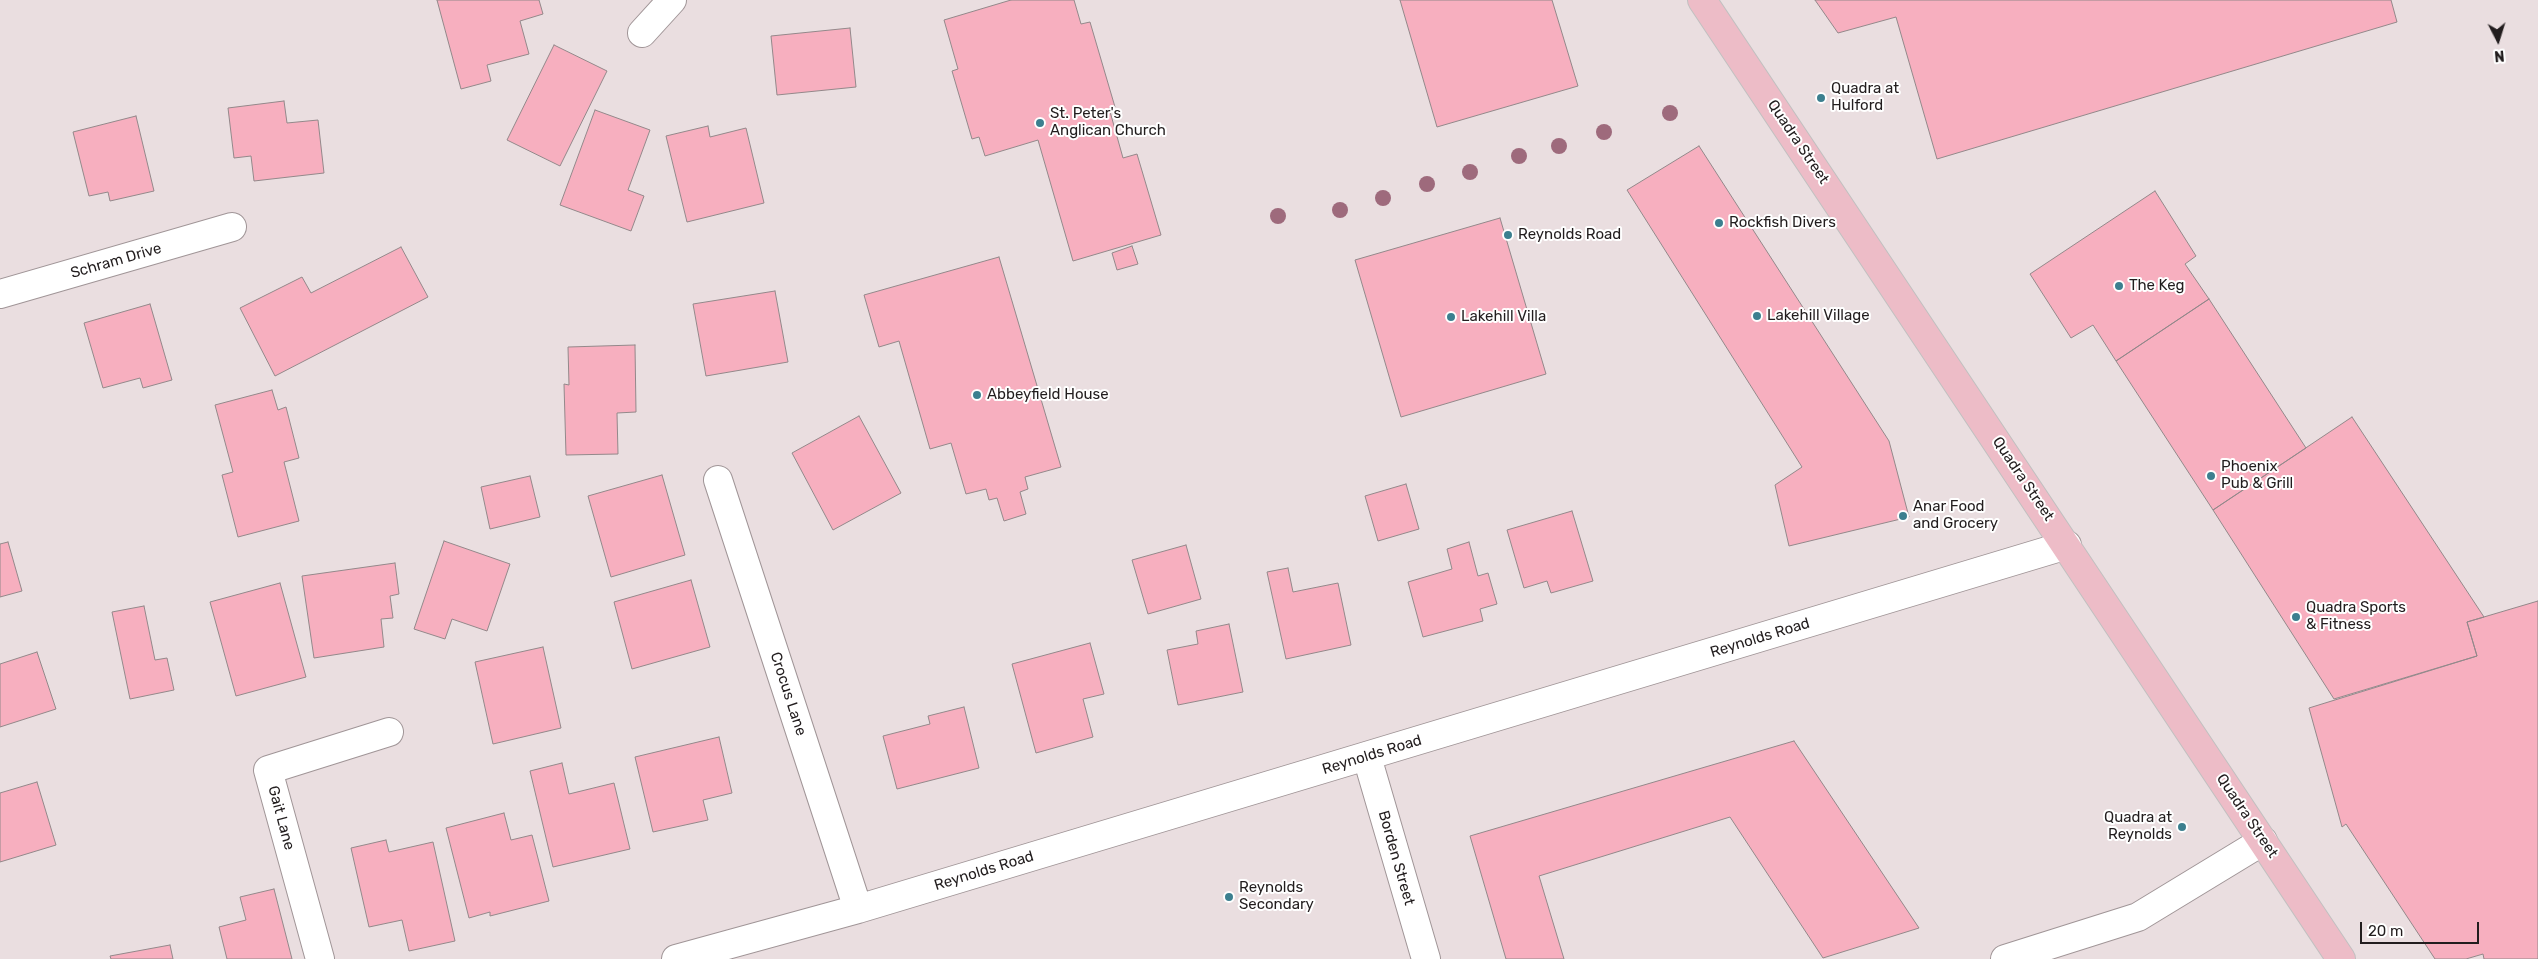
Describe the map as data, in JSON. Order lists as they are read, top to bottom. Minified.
{"streets":{"main road":["Quadra Street"],"street":["Schram Drive","Reynolds Road","Crocus Lane","Gait Lane","Borden Street"]},"crossings":[["Quadra Street","Reynolds Road"],["Reynolds Road","Crocus Lane"],["Reynolds Road","Borden Street"]],"places":["Quadra at Hulford","St. Peter's Anglican Church","Rockfish Divers","Reynolds Road","The Keg","Lakehill Village","Lakehill Villa","Abbeyfield House","Phoenix Pub & Grill","Anar Food and Grocery","Quadra Sports & Fitness","Quadra at Reynolds","Reynolds Secondary"],"scale_bar":"20 m","north":"bottom"}
